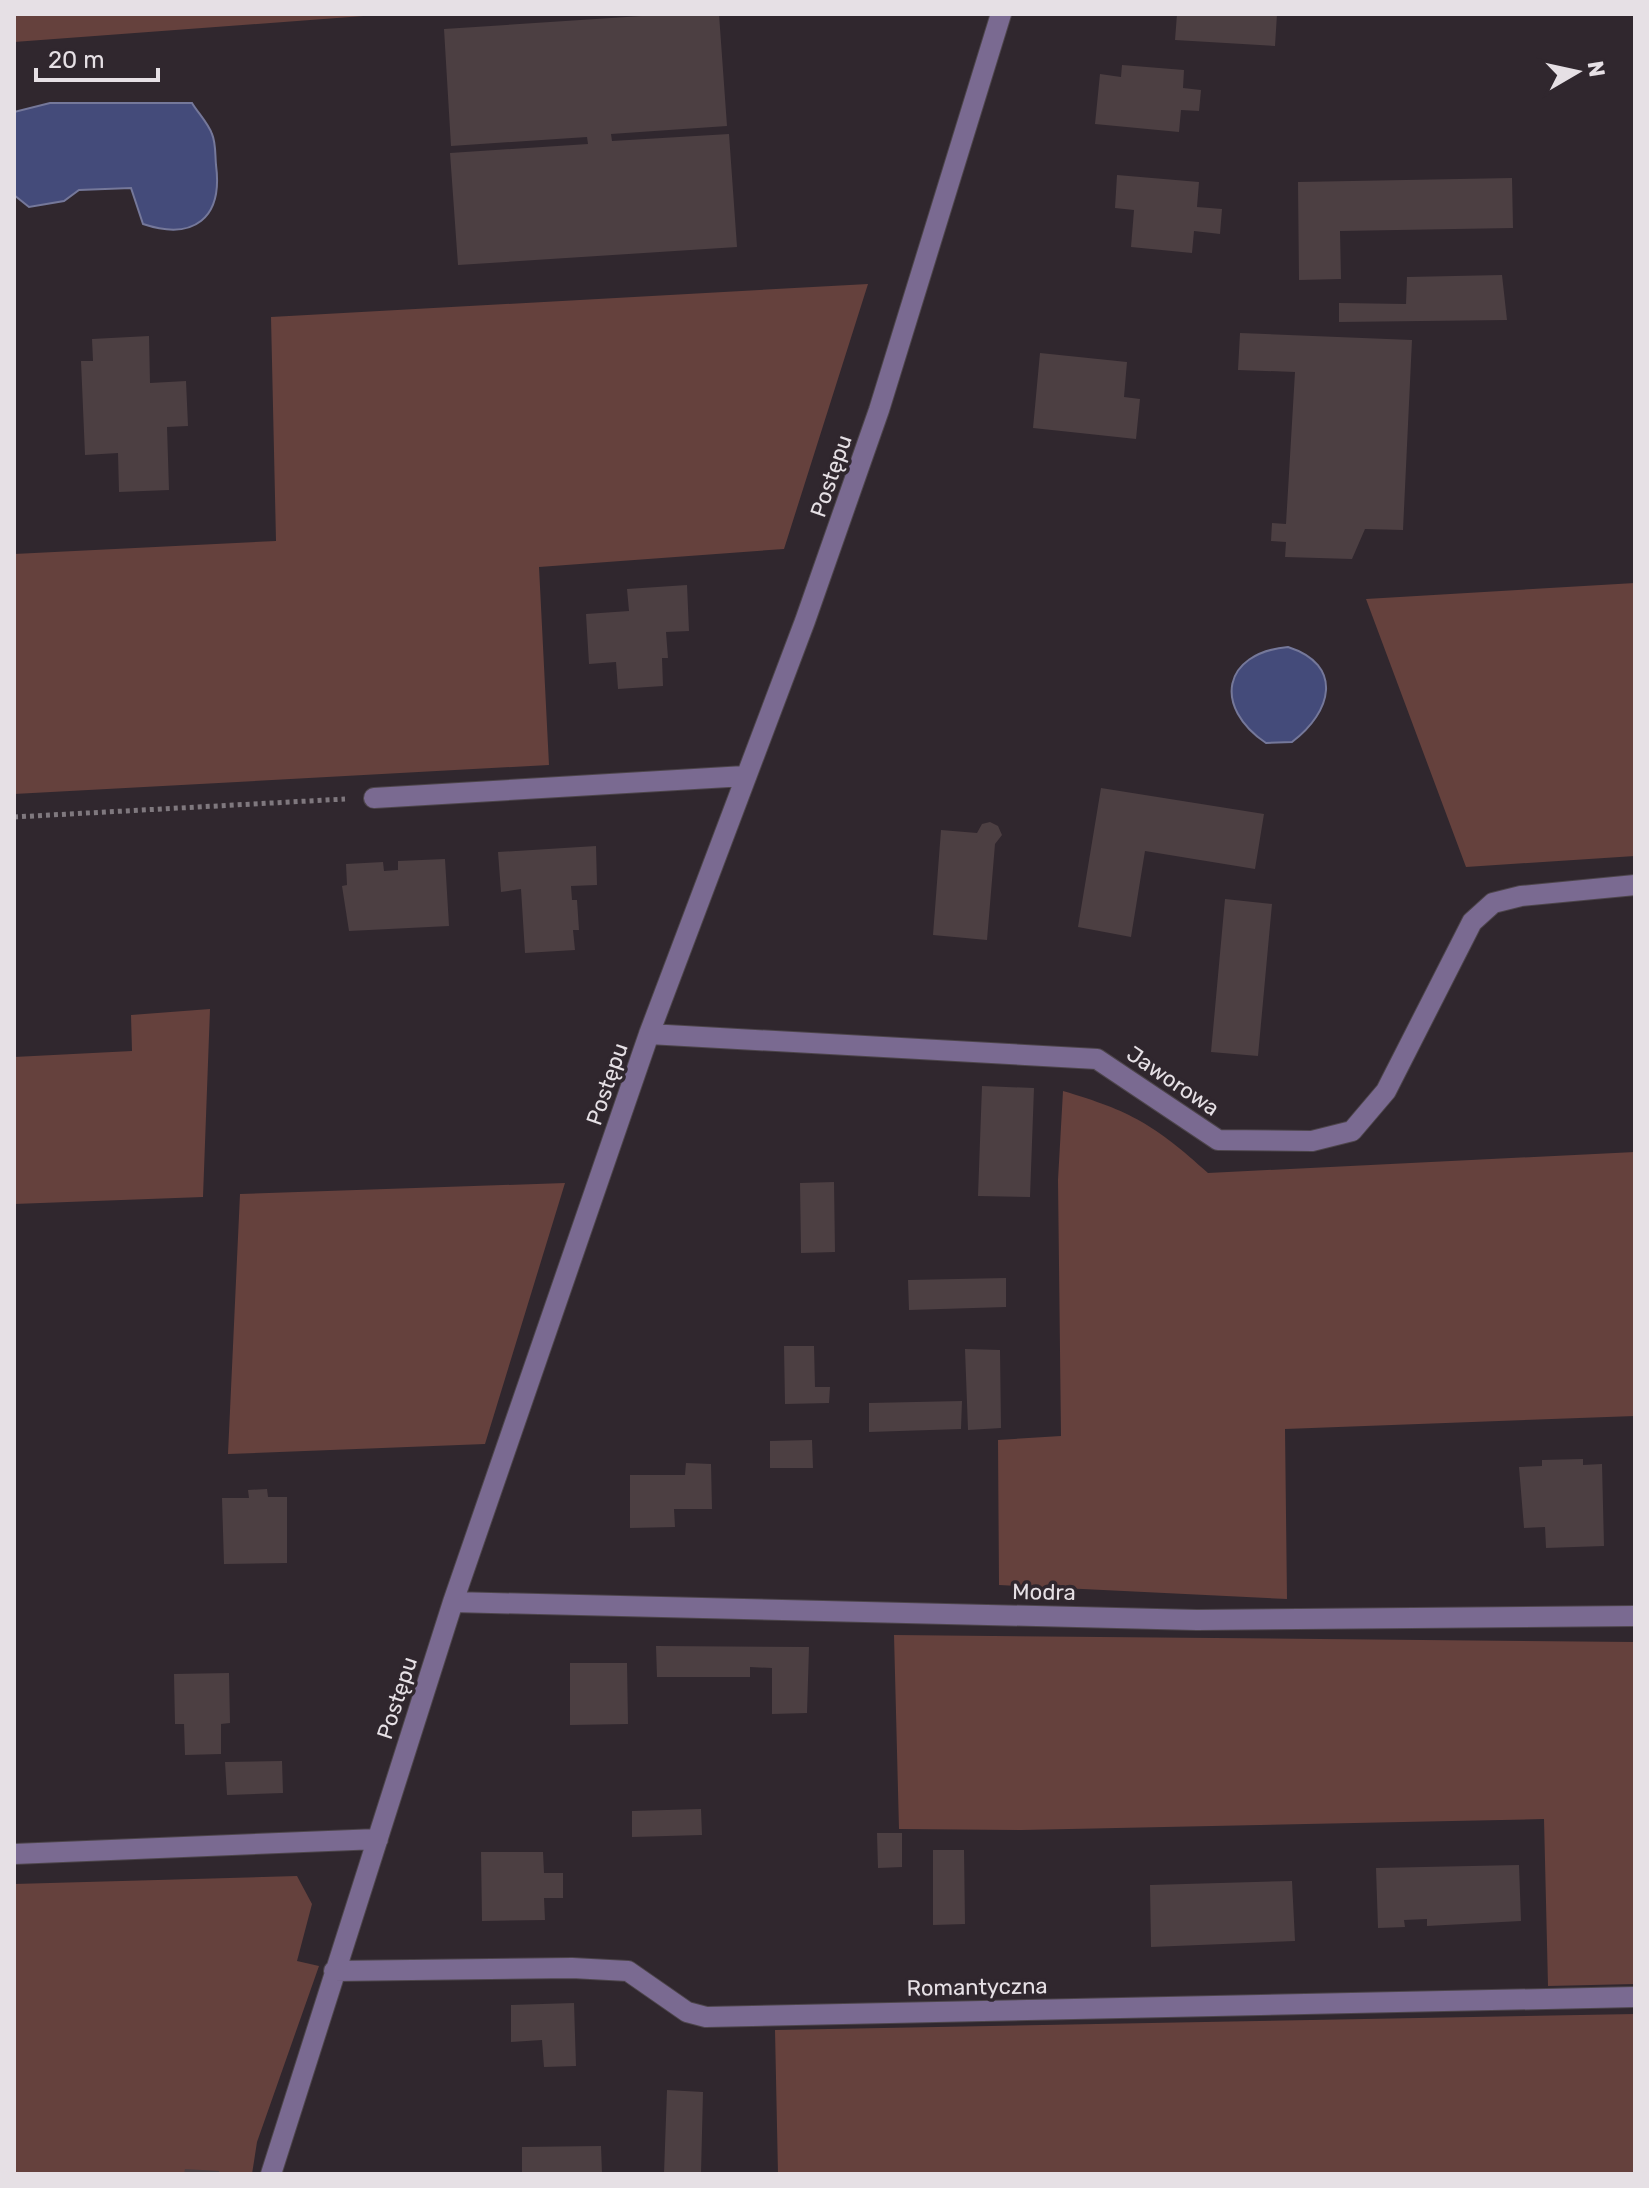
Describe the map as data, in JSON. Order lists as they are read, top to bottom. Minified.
{"streets":{"street":["Postępu","Jaworowa","Modra","Romantyczna"]},"crossings":[["Postępu","Jaworowa"],["Postępu","Modra"],["Postępu","Romantyczna"]],"scale_bar":"20 m","north":"right"}
